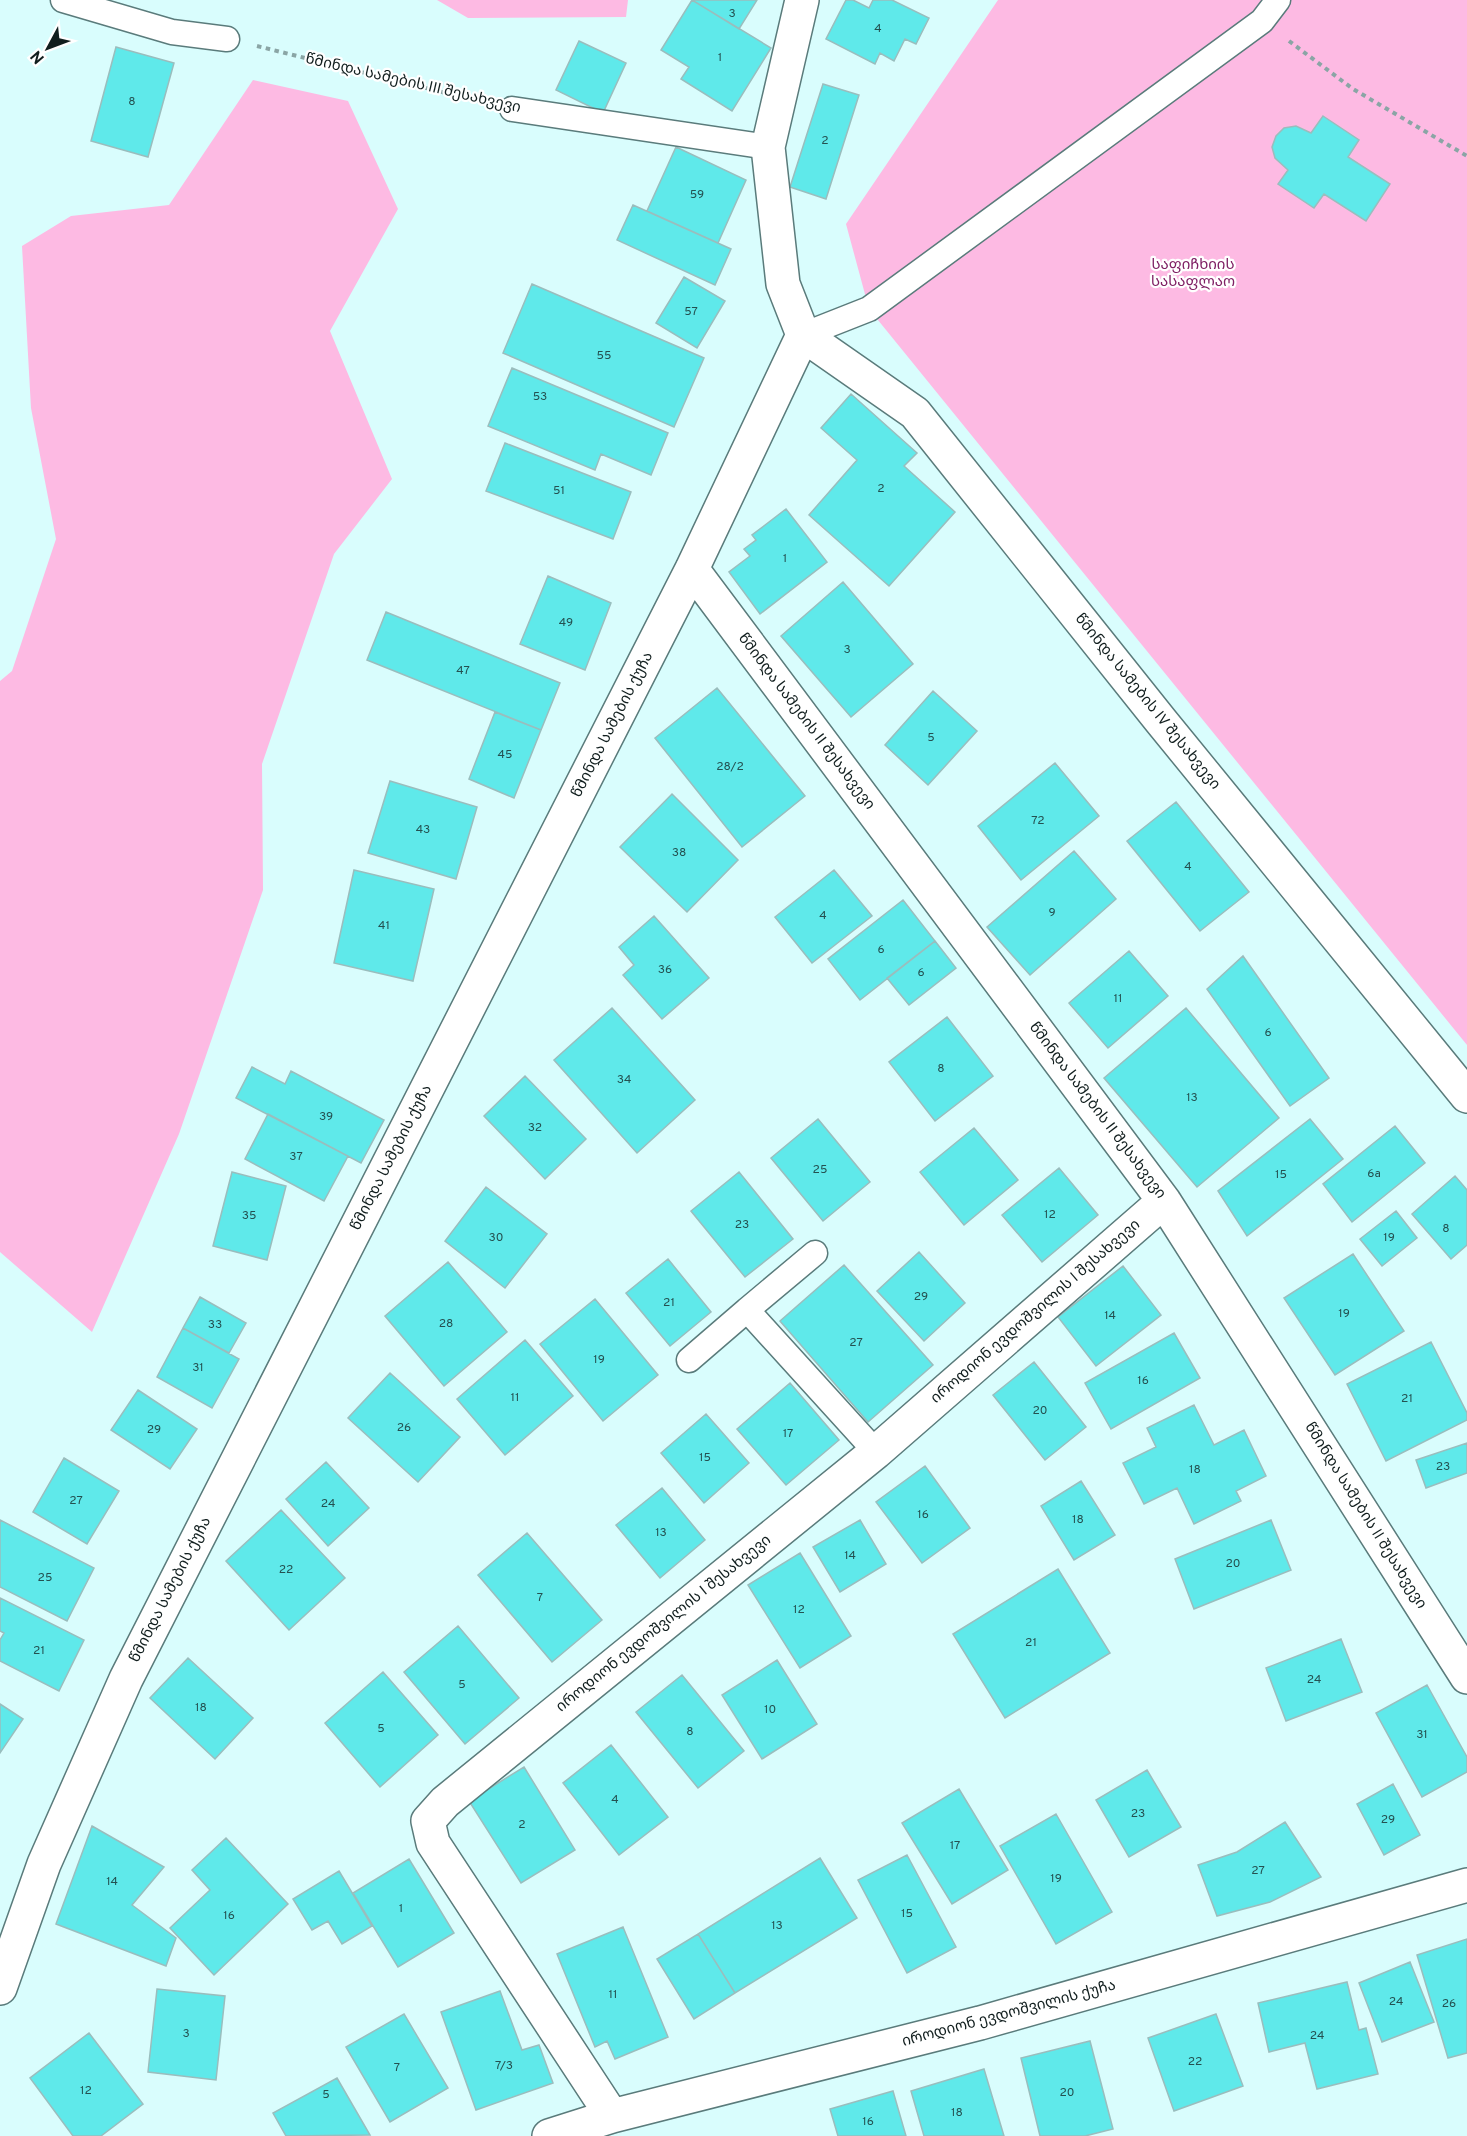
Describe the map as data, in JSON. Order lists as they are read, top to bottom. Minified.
{"streets":{"street":["წმინდა სამების IV შესახვევი","წმინდა სამების II შესახვევი","წმინდა სამების ქუჩა","იროდიონ ევდოშვილის I შესახვევი","იროდიონ ევდოშვილის ქუჩა"],"lane":["წმინდა სამების III შესახვევი"]},"crossings":[["წმინდა სამების IV შესახვევი","წმინდა სამების ქუჩა"],["წმინდა სამების II შესახვევი","წმინდა სამების ქუჩა"],["წმინდა სამების II შესახვევი","იროდიონ ევდოშვილის I შესახვევი"],["იროდიონ ევდოშვილის I შესახვევი","იროდიონ ევდოშვილის ქუჩა"]],"parks":["საფიჩხიის სასაფლაო"],"house_numbers":["3","4","1","8","2","59","57","55","53","2","51","1","49","3","47","5","45","28/2","72","43","38","4","9","4","41","6","36","6","11","6","8","34","13","39","32","37","25","6a","15","12","35","23","8","30","19","29","21","19","14","28","33","27","19","31","16","11","21","20","26","29","17","15","23","18","27","24","16","18","13","14","20","22","25","7","12","21","21","24","5","18","10","5","8","31","4","23","29","2","17","27","19","14","1","15","16","13","11","24","26","3","24","22","7/3","7","12","20","5","18","16"],"north":"bottom left"}
